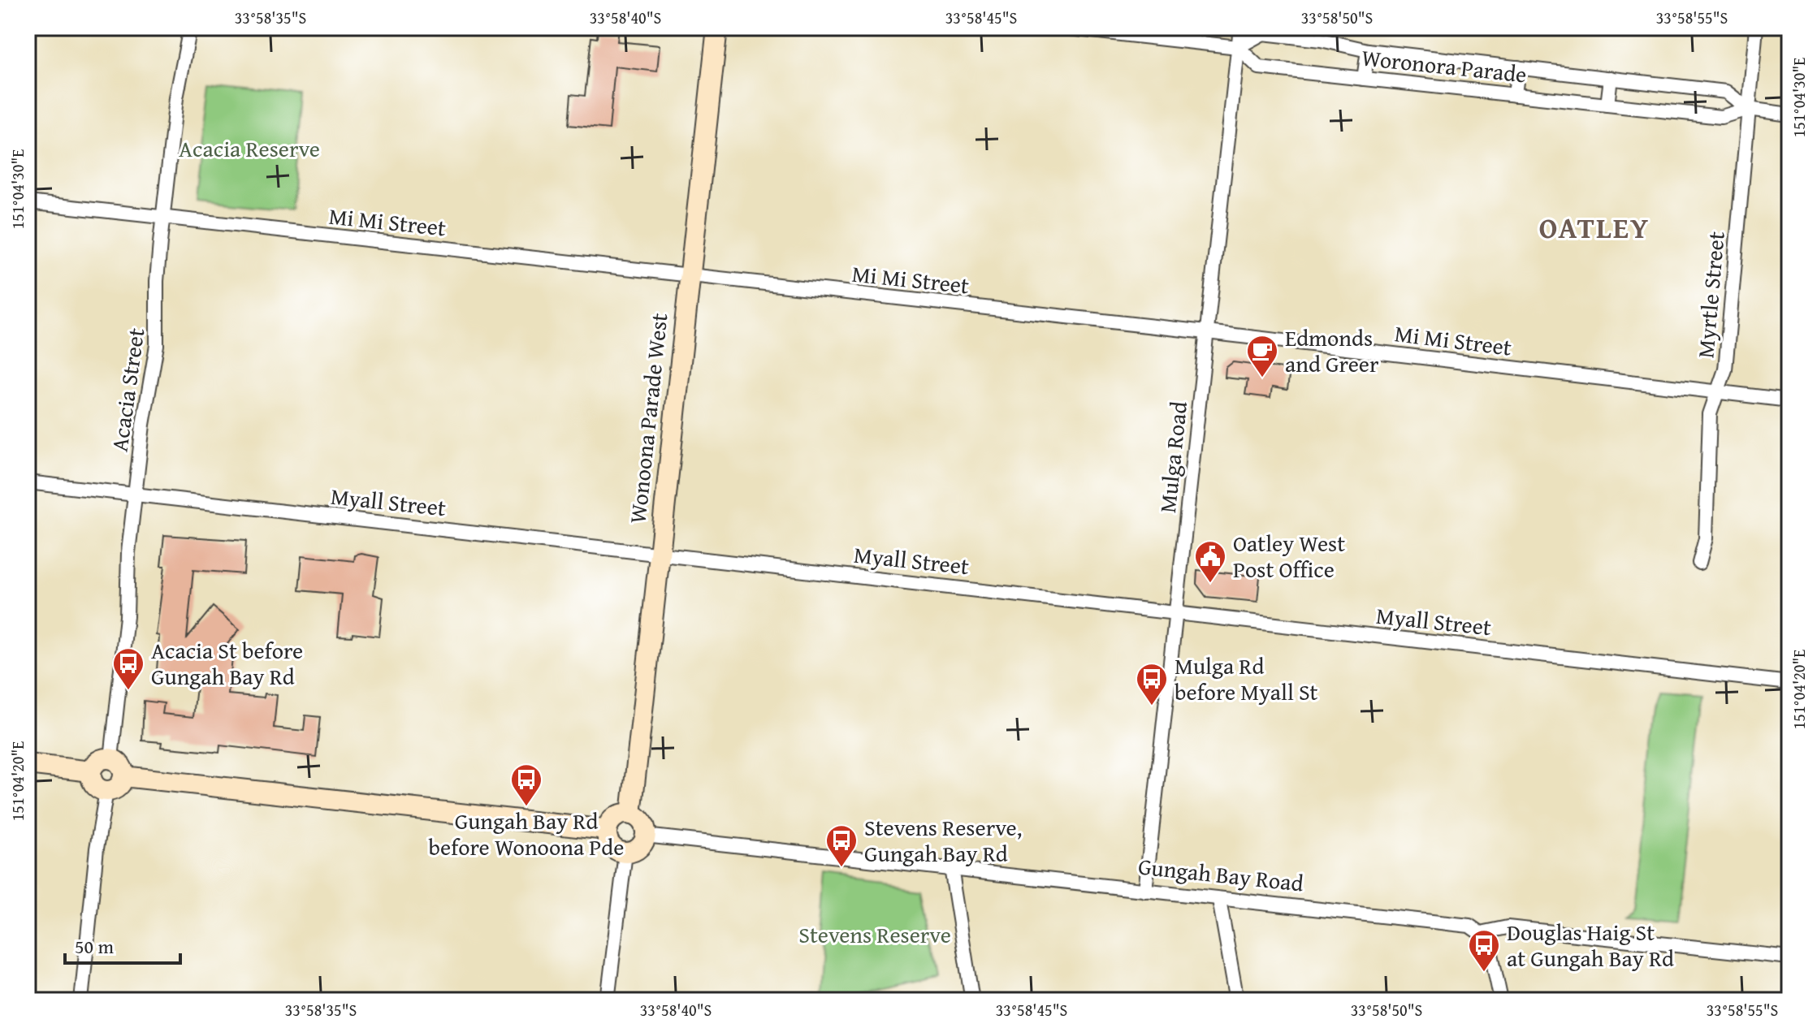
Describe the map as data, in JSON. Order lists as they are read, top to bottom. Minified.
{"streets":{"street":["Woronora Parade","Mi Mi Street","Myrtle Street","Acacia Street","Wonoona Parade West","Mulga Road","Myall Street","Gungah Bay Road"]},"crossings":[["Woronora Parade","Myrtle Street"],["Woronora Parade","Mulga Road"],["Mi Mi Street","Myrtle Street"],["Mi Mi Street","Acacia Street"],["Mi Mi Street","Wonoona Parade West"],["Mi Mi Street","Mulga Road"],["Acacia Street","Myall Street"],["Wonoona Parade West","Myall Street"],["Wonoona Parade West","Gungah Bay Road"],["Mulga Road","Myall Street"],["Mulga Road","Gungah Bay Road"]],"districts":["OATLEY"],"parks":["Acacia Reserve","Stevens Reserve"],"places":{"cafe":["Edmonds and Greer"],"public building":["Oatley West Post Office"],"bus stop":["Acacia St before Gungah Bay Rd","Mulga Rd before Myall St","Gungah Bay Rd before Wonoona Pde","Stevens Reserve, Gungah Bay Rd","Douglas Haig St at Gungah Bay Rd"]},"scale_bar":"50 m","coordinates":["33°58'35\"S","33°58'40\"S","33°58'45\"S","33°58'50\"S","33°58'55\"S","151°04'30\"E","151°04'20\"E"]}
